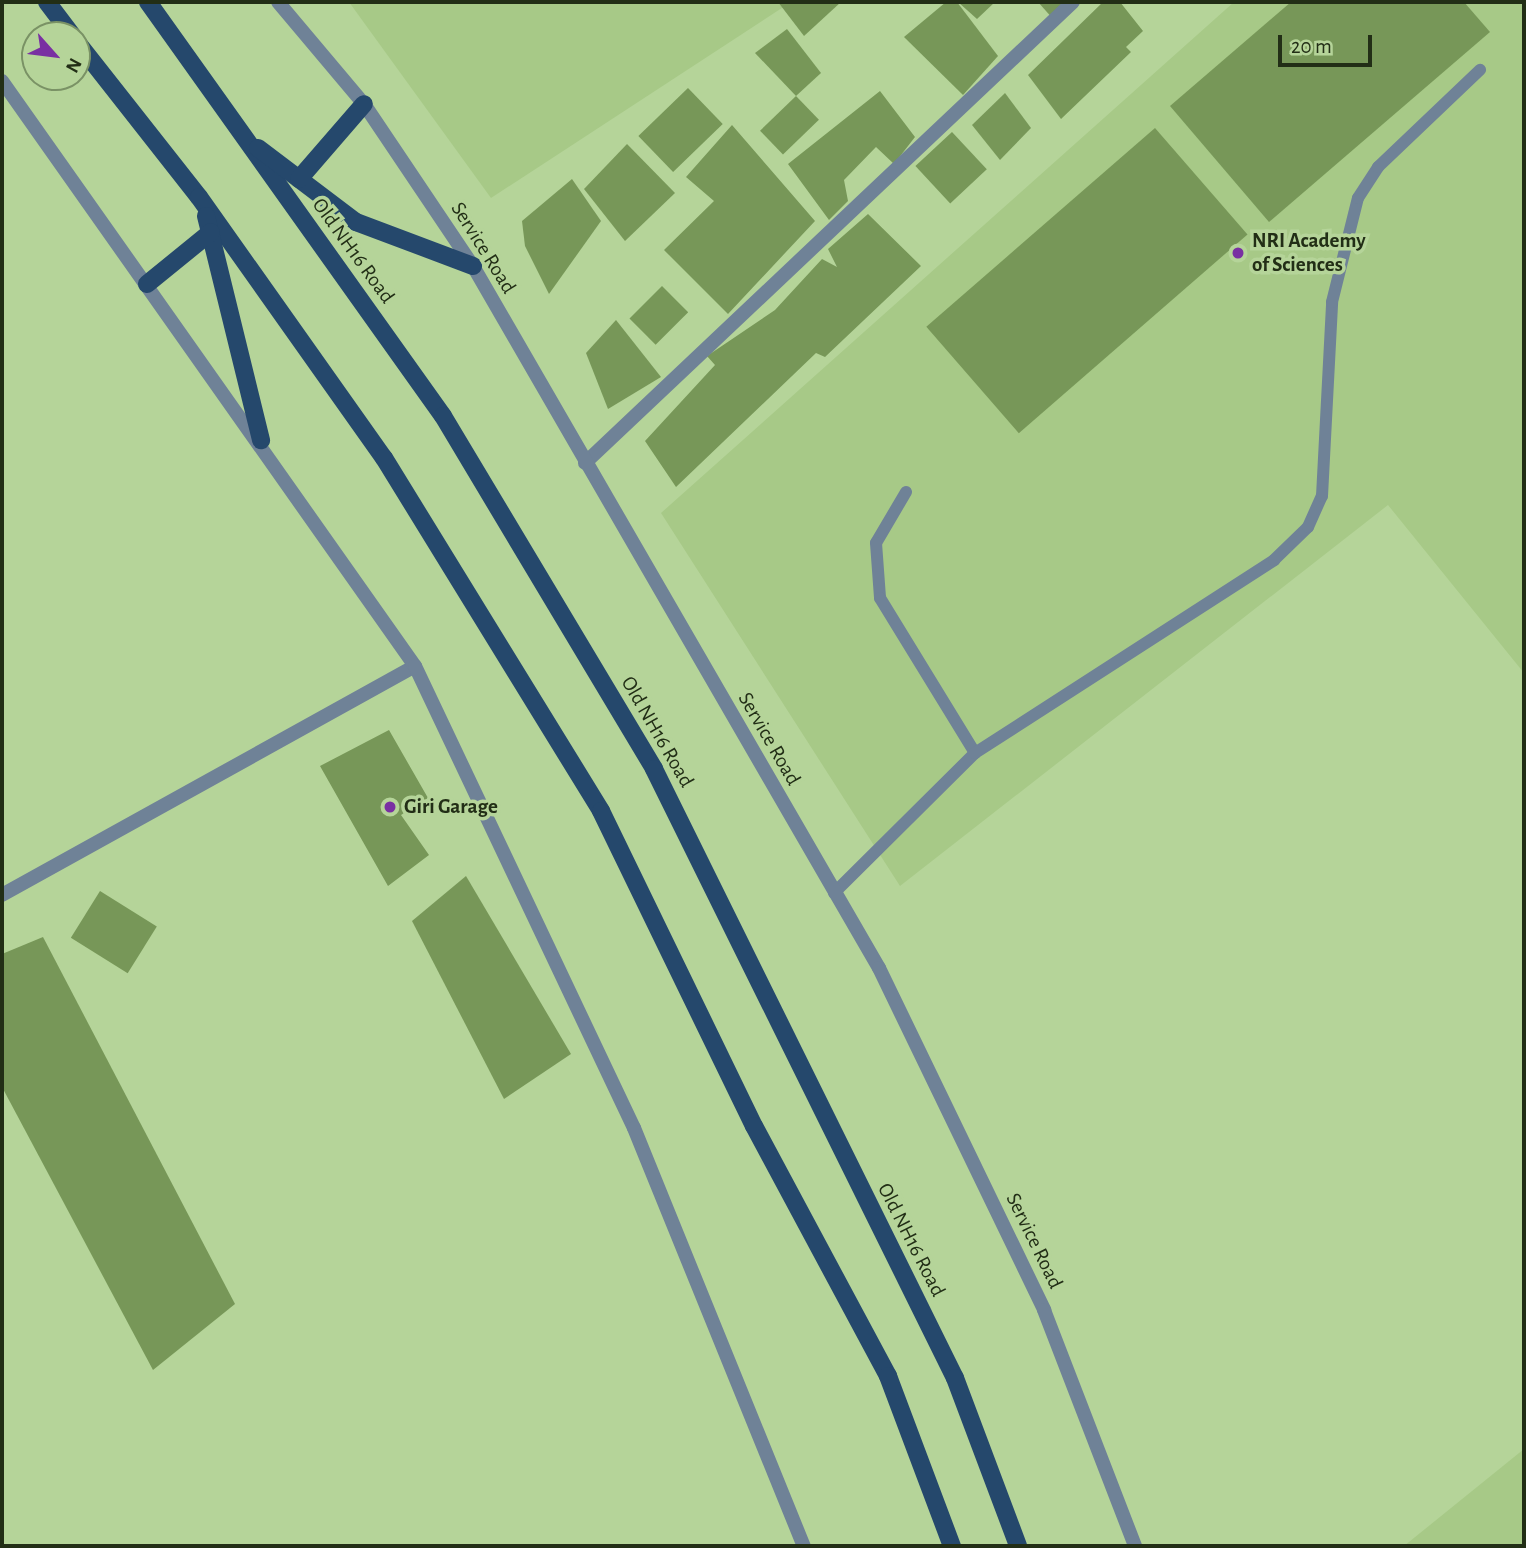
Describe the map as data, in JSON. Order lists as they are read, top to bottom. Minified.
{"streets":{"main road":["Old NH16 Road"],"street":["Service Road"]},"places":["NRI Academy of Sciences","Giri Garage"],"scale_bar":"20 m","north":"bottom right"}
